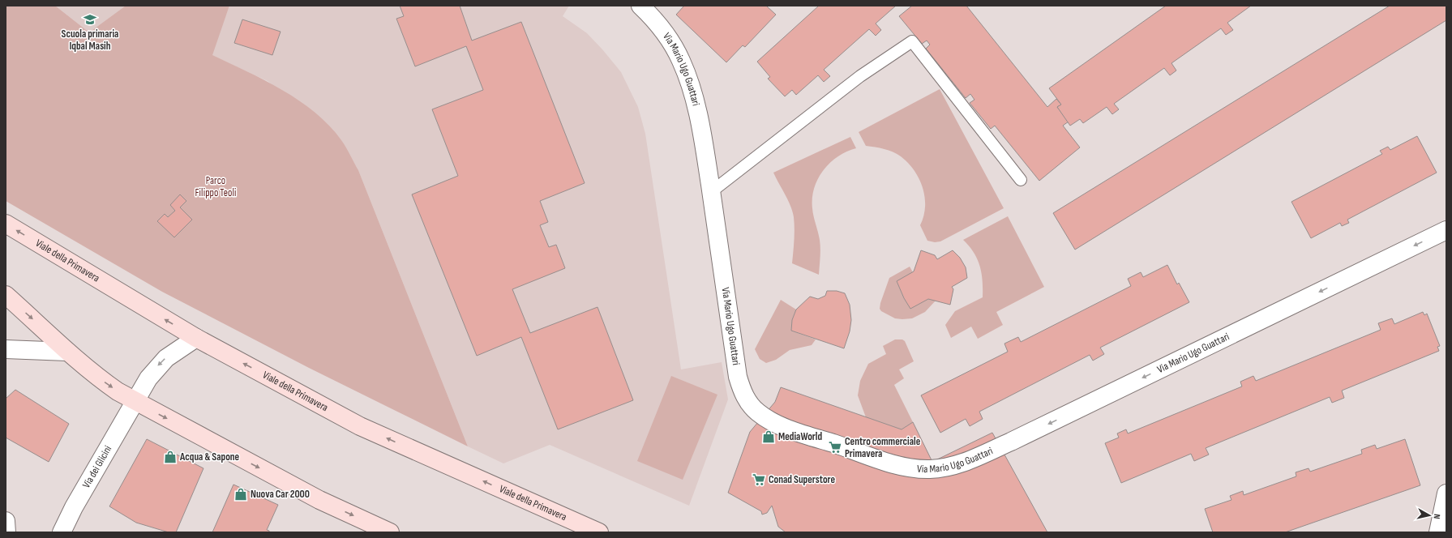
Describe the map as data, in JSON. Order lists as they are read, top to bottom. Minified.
{"streets":{"main road":["Viale della Primavera"],"street":["Via Mario Ugo Guattari","Via dei Glicini"]},"crossings":[["Viale della Primavera","Via dei Glicini"]],"one_way":["Via dei Glicini"],"parks":["Parco Filippo Teoli"],"places":{"school or university":["Scuola primaria Iqbal Masih"],"shop":["MediaWorld","Acqua & Sapone","Nuova Car 2000"],"supermarket":["Centro commerciale Primavera","Conad Superstore"]},"north":"right"}
